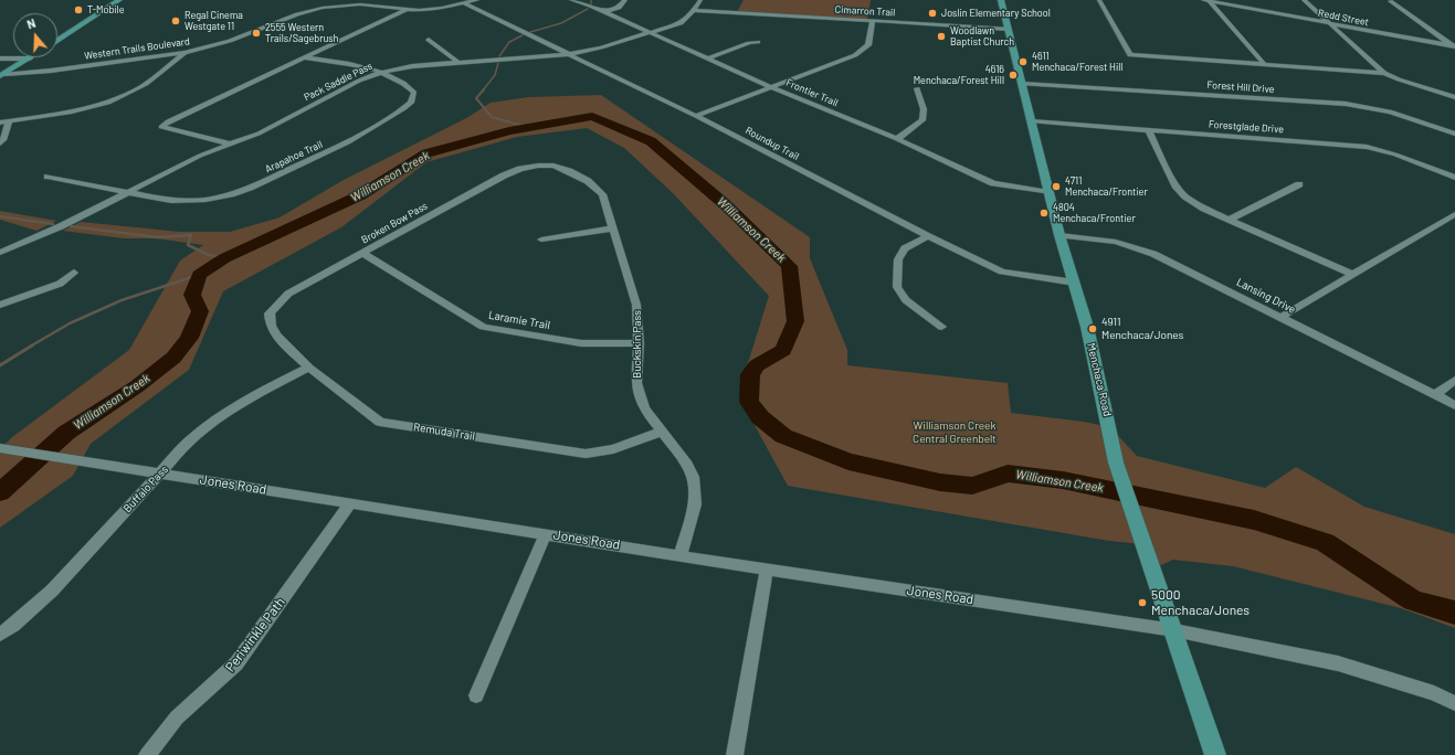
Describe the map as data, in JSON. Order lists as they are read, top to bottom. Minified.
{"streets":{"main road":["Menchaca Road"],"street":["Cimarron Trail","Redd Street","Western Trails Boulevard","Pack Saddle Pass","Forest Hill Drive","Frontier Trail","Forestglade Drive","Roundup Trail","Arapahoe Trail","Broken Bow Pass","Lansing Drive","Laramie Trail","Buckskin Pass","Remuda Trail","Jones Road","Buffalo Pass","Periwinkle Path"]},"crossings":[["Cimarron Trail","Pack Saddle Pass"],["Cimarron Trail","Menchaca Road"],["Western Trails Boulevard","Roundup Trail"],["Pack Saddle Pass","Frontier Trail"],["Pack Saddle Pass","Roundup Trail"],["Pack Saddle Pass","Arapahoe Trail"],["Forest Hill Drive","Menchaca Road"],["Frontier Trail","Menchaca Road"],["Forestglade Drive","Menchaca Road"],["Roundup Trail","Menchaca Road"],["Broken Bow Pass","Laramie Trail"],["Broken Bow Pass","Buckskin Pass"],["Broken Bow Pass","Remuda Trail"],["Lansing Drive","Menchaca Road"],["Laramie Trail","Buckskin Pass"],["Buckskin Pass","Remuda Trail"],["Buckskin Pass","Jones Road"],["Menchaca Road","Jones Road"],["Remuda Trail","Buffalo Pass"],["Jones Road","Buffalo Pass"],["Jones Road","Periwinkle Path"]],"water":["Williamson Creek"],"parks":["Williamson Creek Central Greenbelt"],"places":["T-Mobile","Joslin Elementary School","Regal Cinema Westgate 11","2555 Western Trails/Sagebrush","Woodlawn Baptist Church","4611 Menchaca/Forest Hill","4616 Menchaca/Forest Hill","4711 Menchaca/Frontier","4804 Menchaca/Frontier","4911 Menchaca/Jones","5000 Menchaca/Jones"],"north":"top"}
